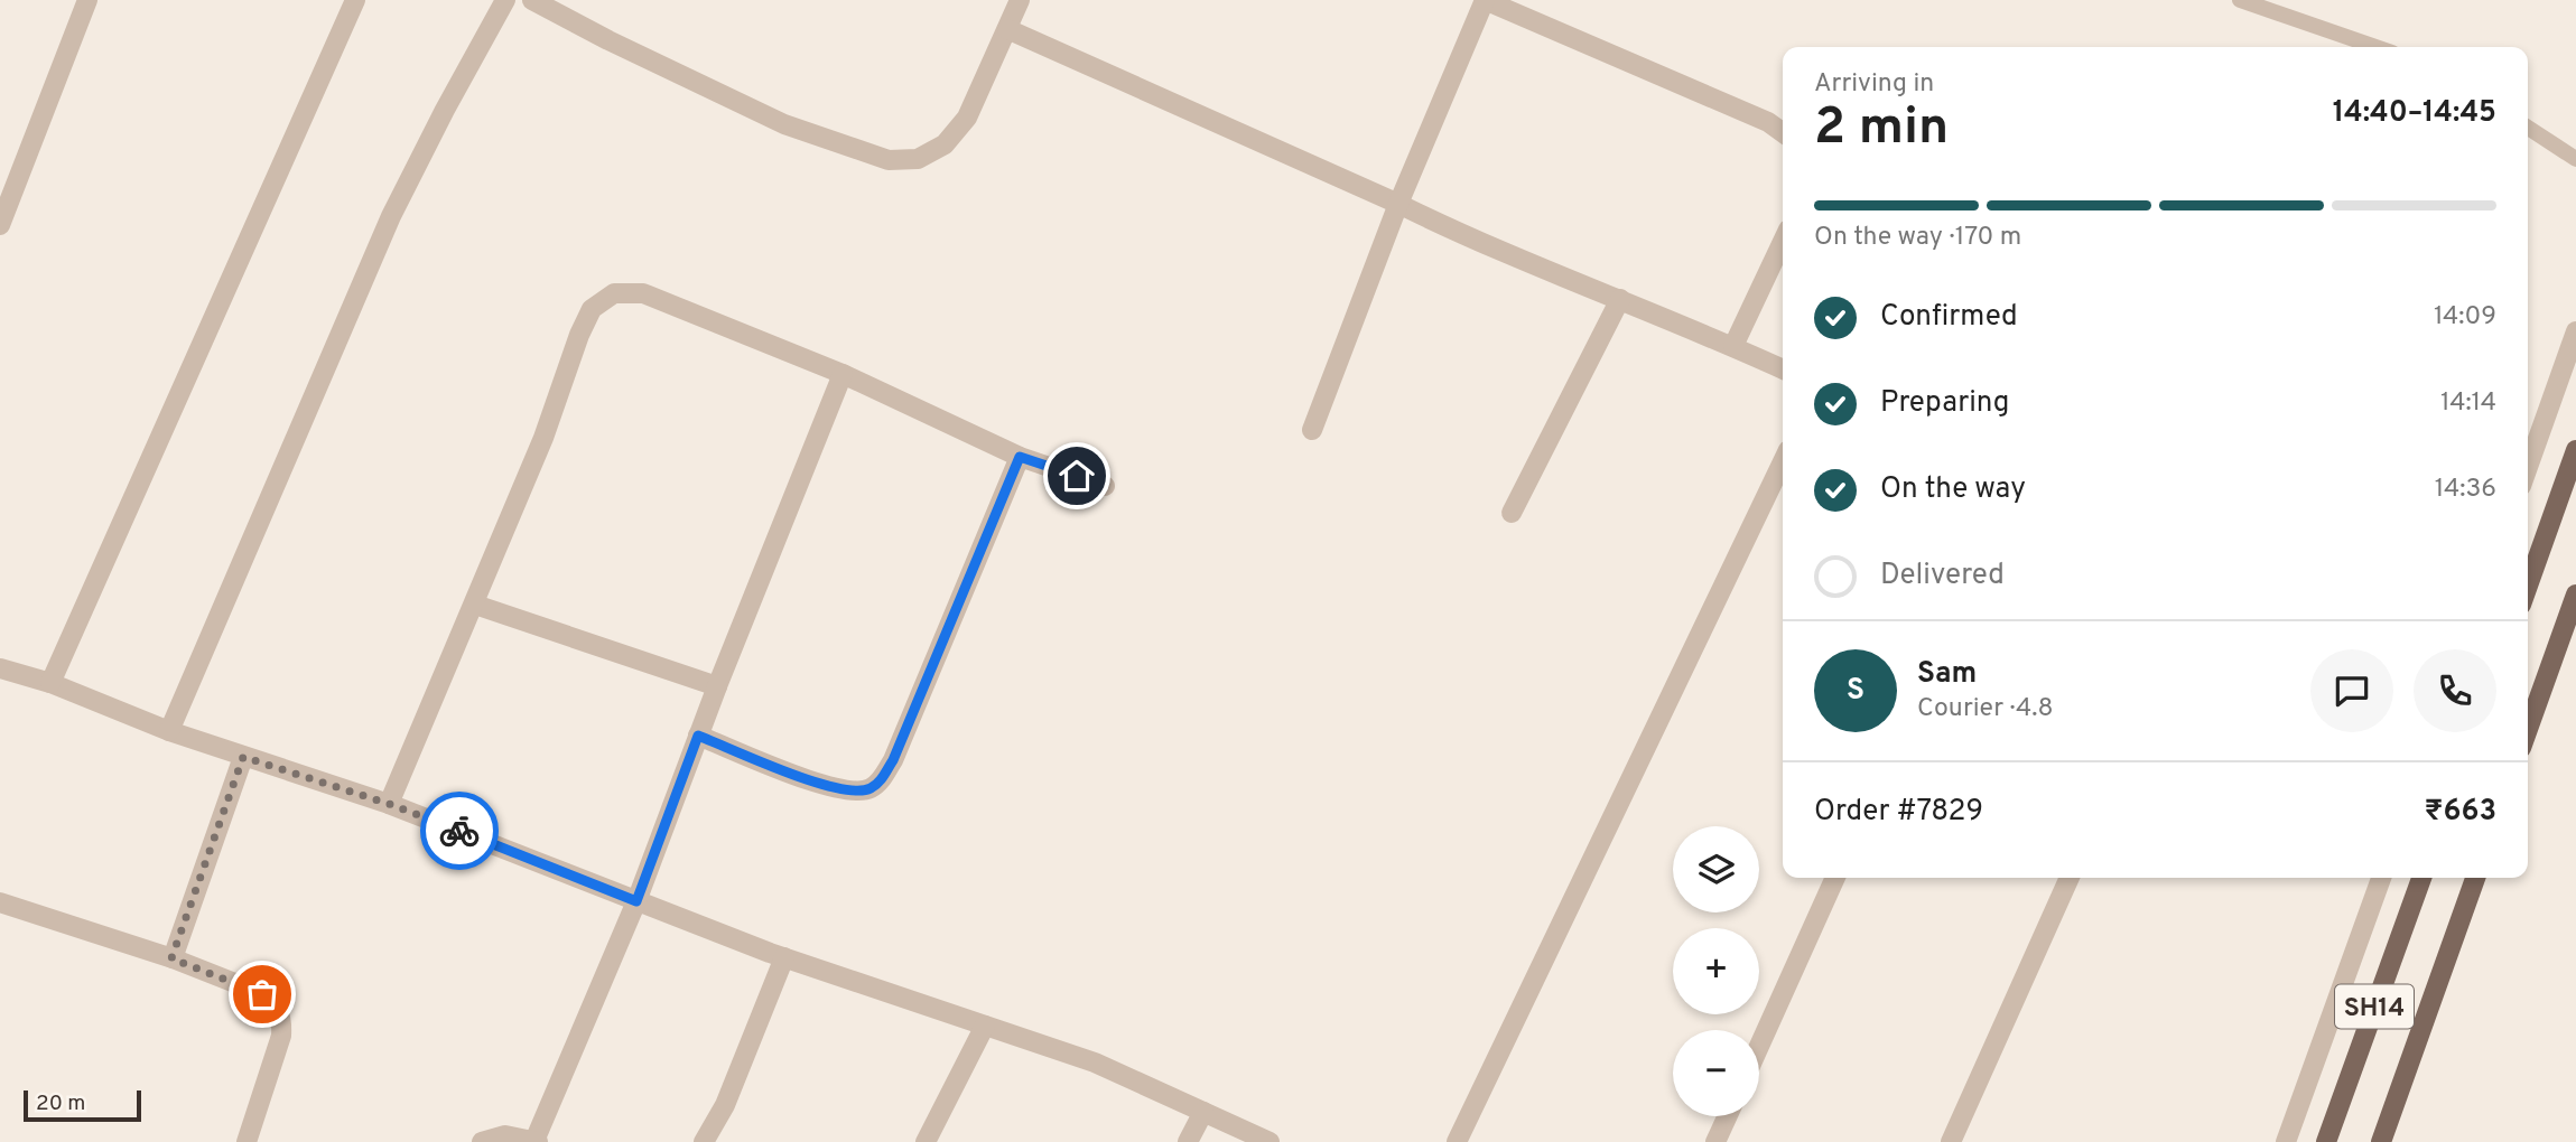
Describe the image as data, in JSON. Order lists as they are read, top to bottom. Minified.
{"streets":{"main road":["SH14"]},"scale_bar":"20 m","page":{"heading":["2 min","Arriving in","14:40–14:45"],"panel":["Sam","Courier · 4.8","Order #7829","₹663"],"bar":"On the way · 170 m","list":[["Confirmed","14:09"],["Preparing","14:14"],["On the way","14:36"],"Delivered"],"round":"S","map_buttons":["+","−"],"scale":"20 m"}}
